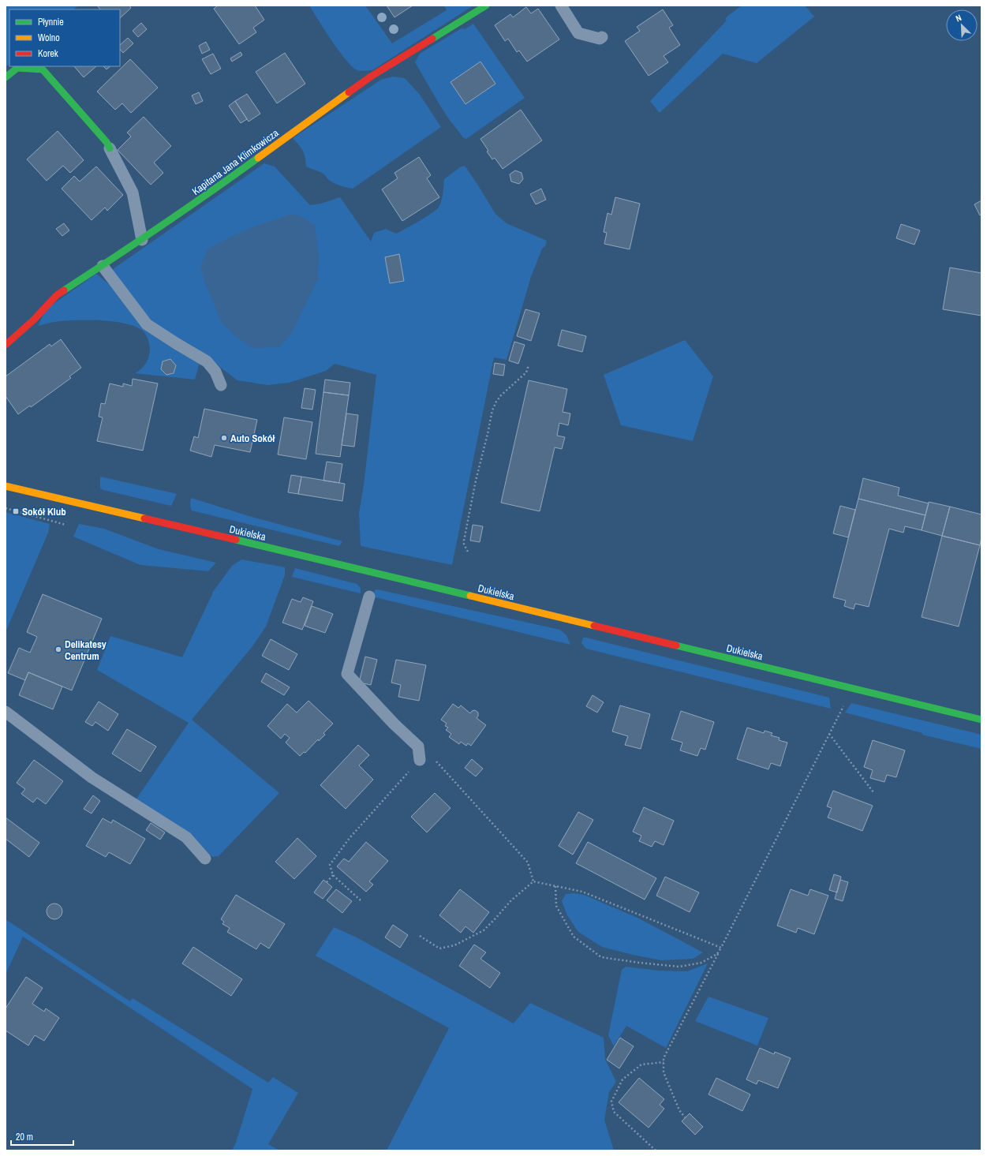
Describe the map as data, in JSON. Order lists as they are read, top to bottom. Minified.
{"streets":{"main road":["Kapitana Jana Klimkowicza","Dukielska"]},"places":{"other":["Auto Sokół","Delikatesy Centrum"],"transit":["Sokół Klub"]},"legend":["Płynnie","Wolno","Korek"],"scale_bar":"20 m","north":"top left"}
